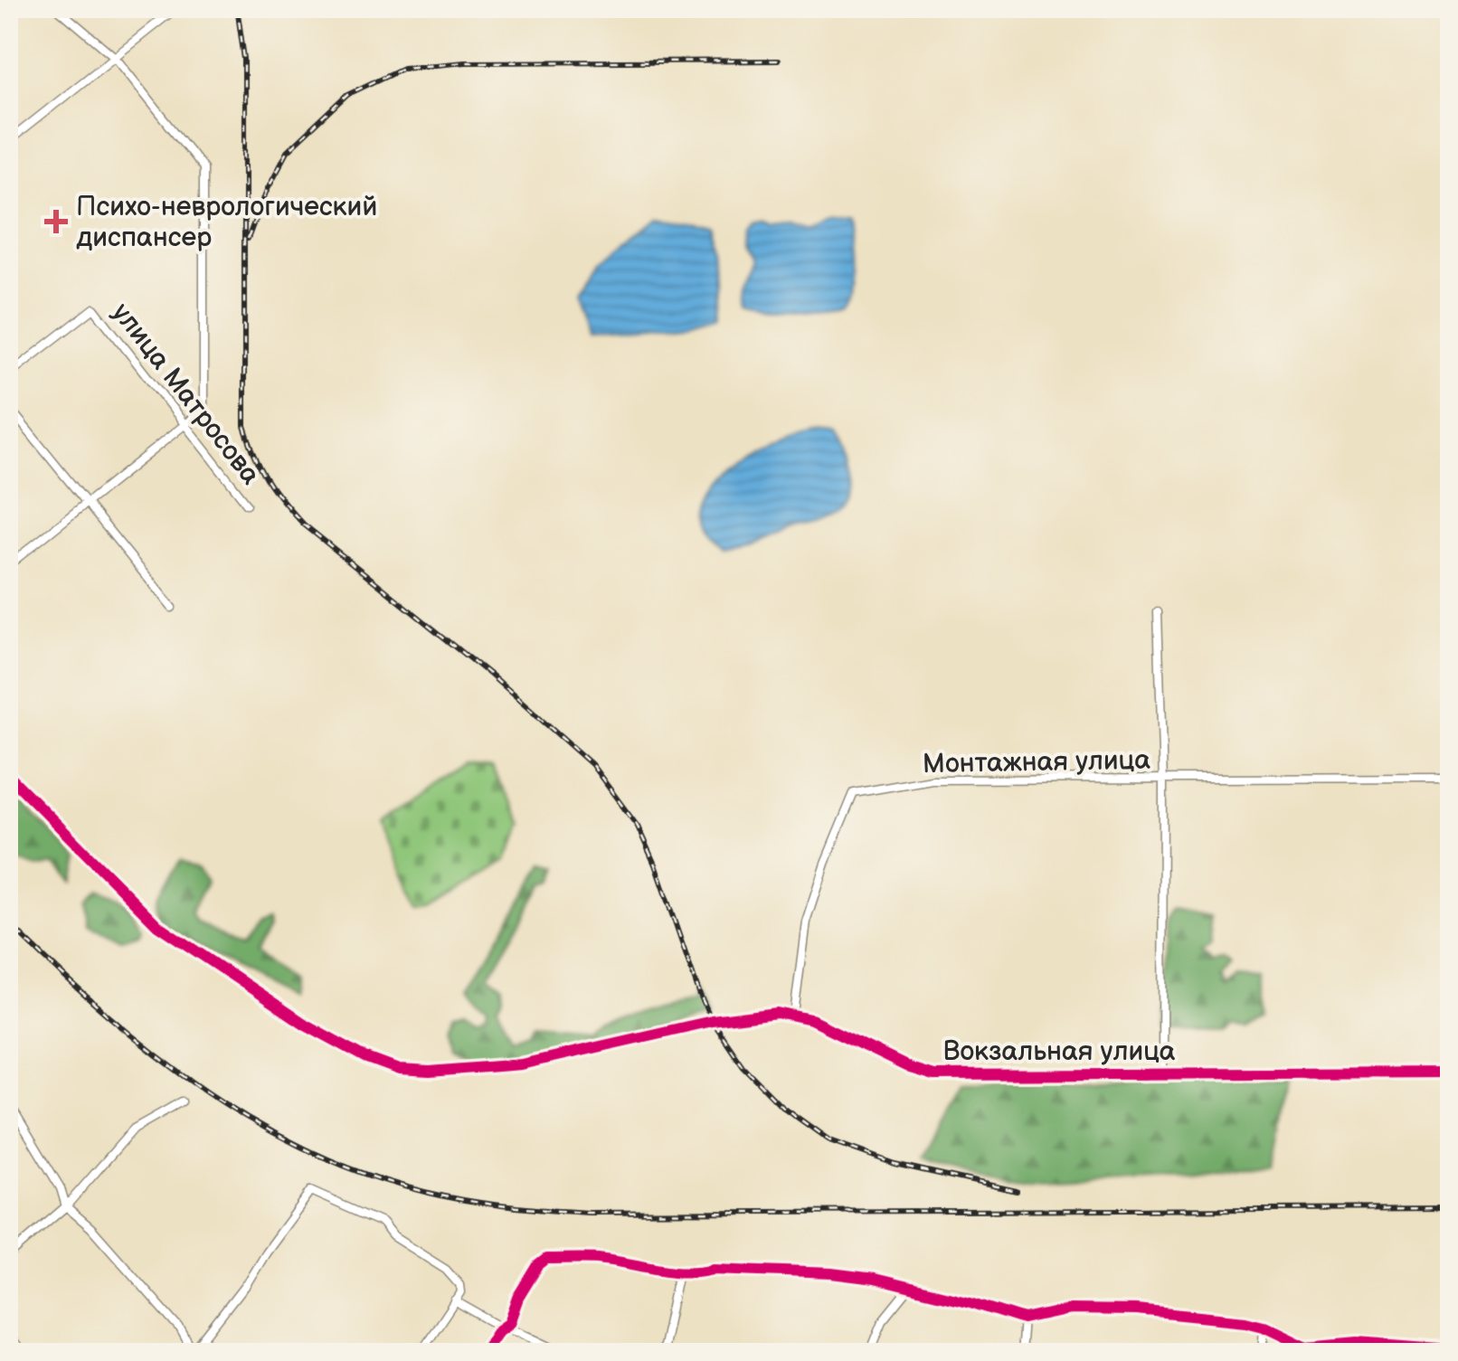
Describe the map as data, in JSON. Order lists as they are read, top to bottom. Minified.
{"streets":{"street":["улица Матросова","Монтажная улица","Вокзальная улица"]},"crossings":[["Монтажная улица","Вокзальная улица"]],"places":{"health":["Психо-неврологический диспансер"]}}
